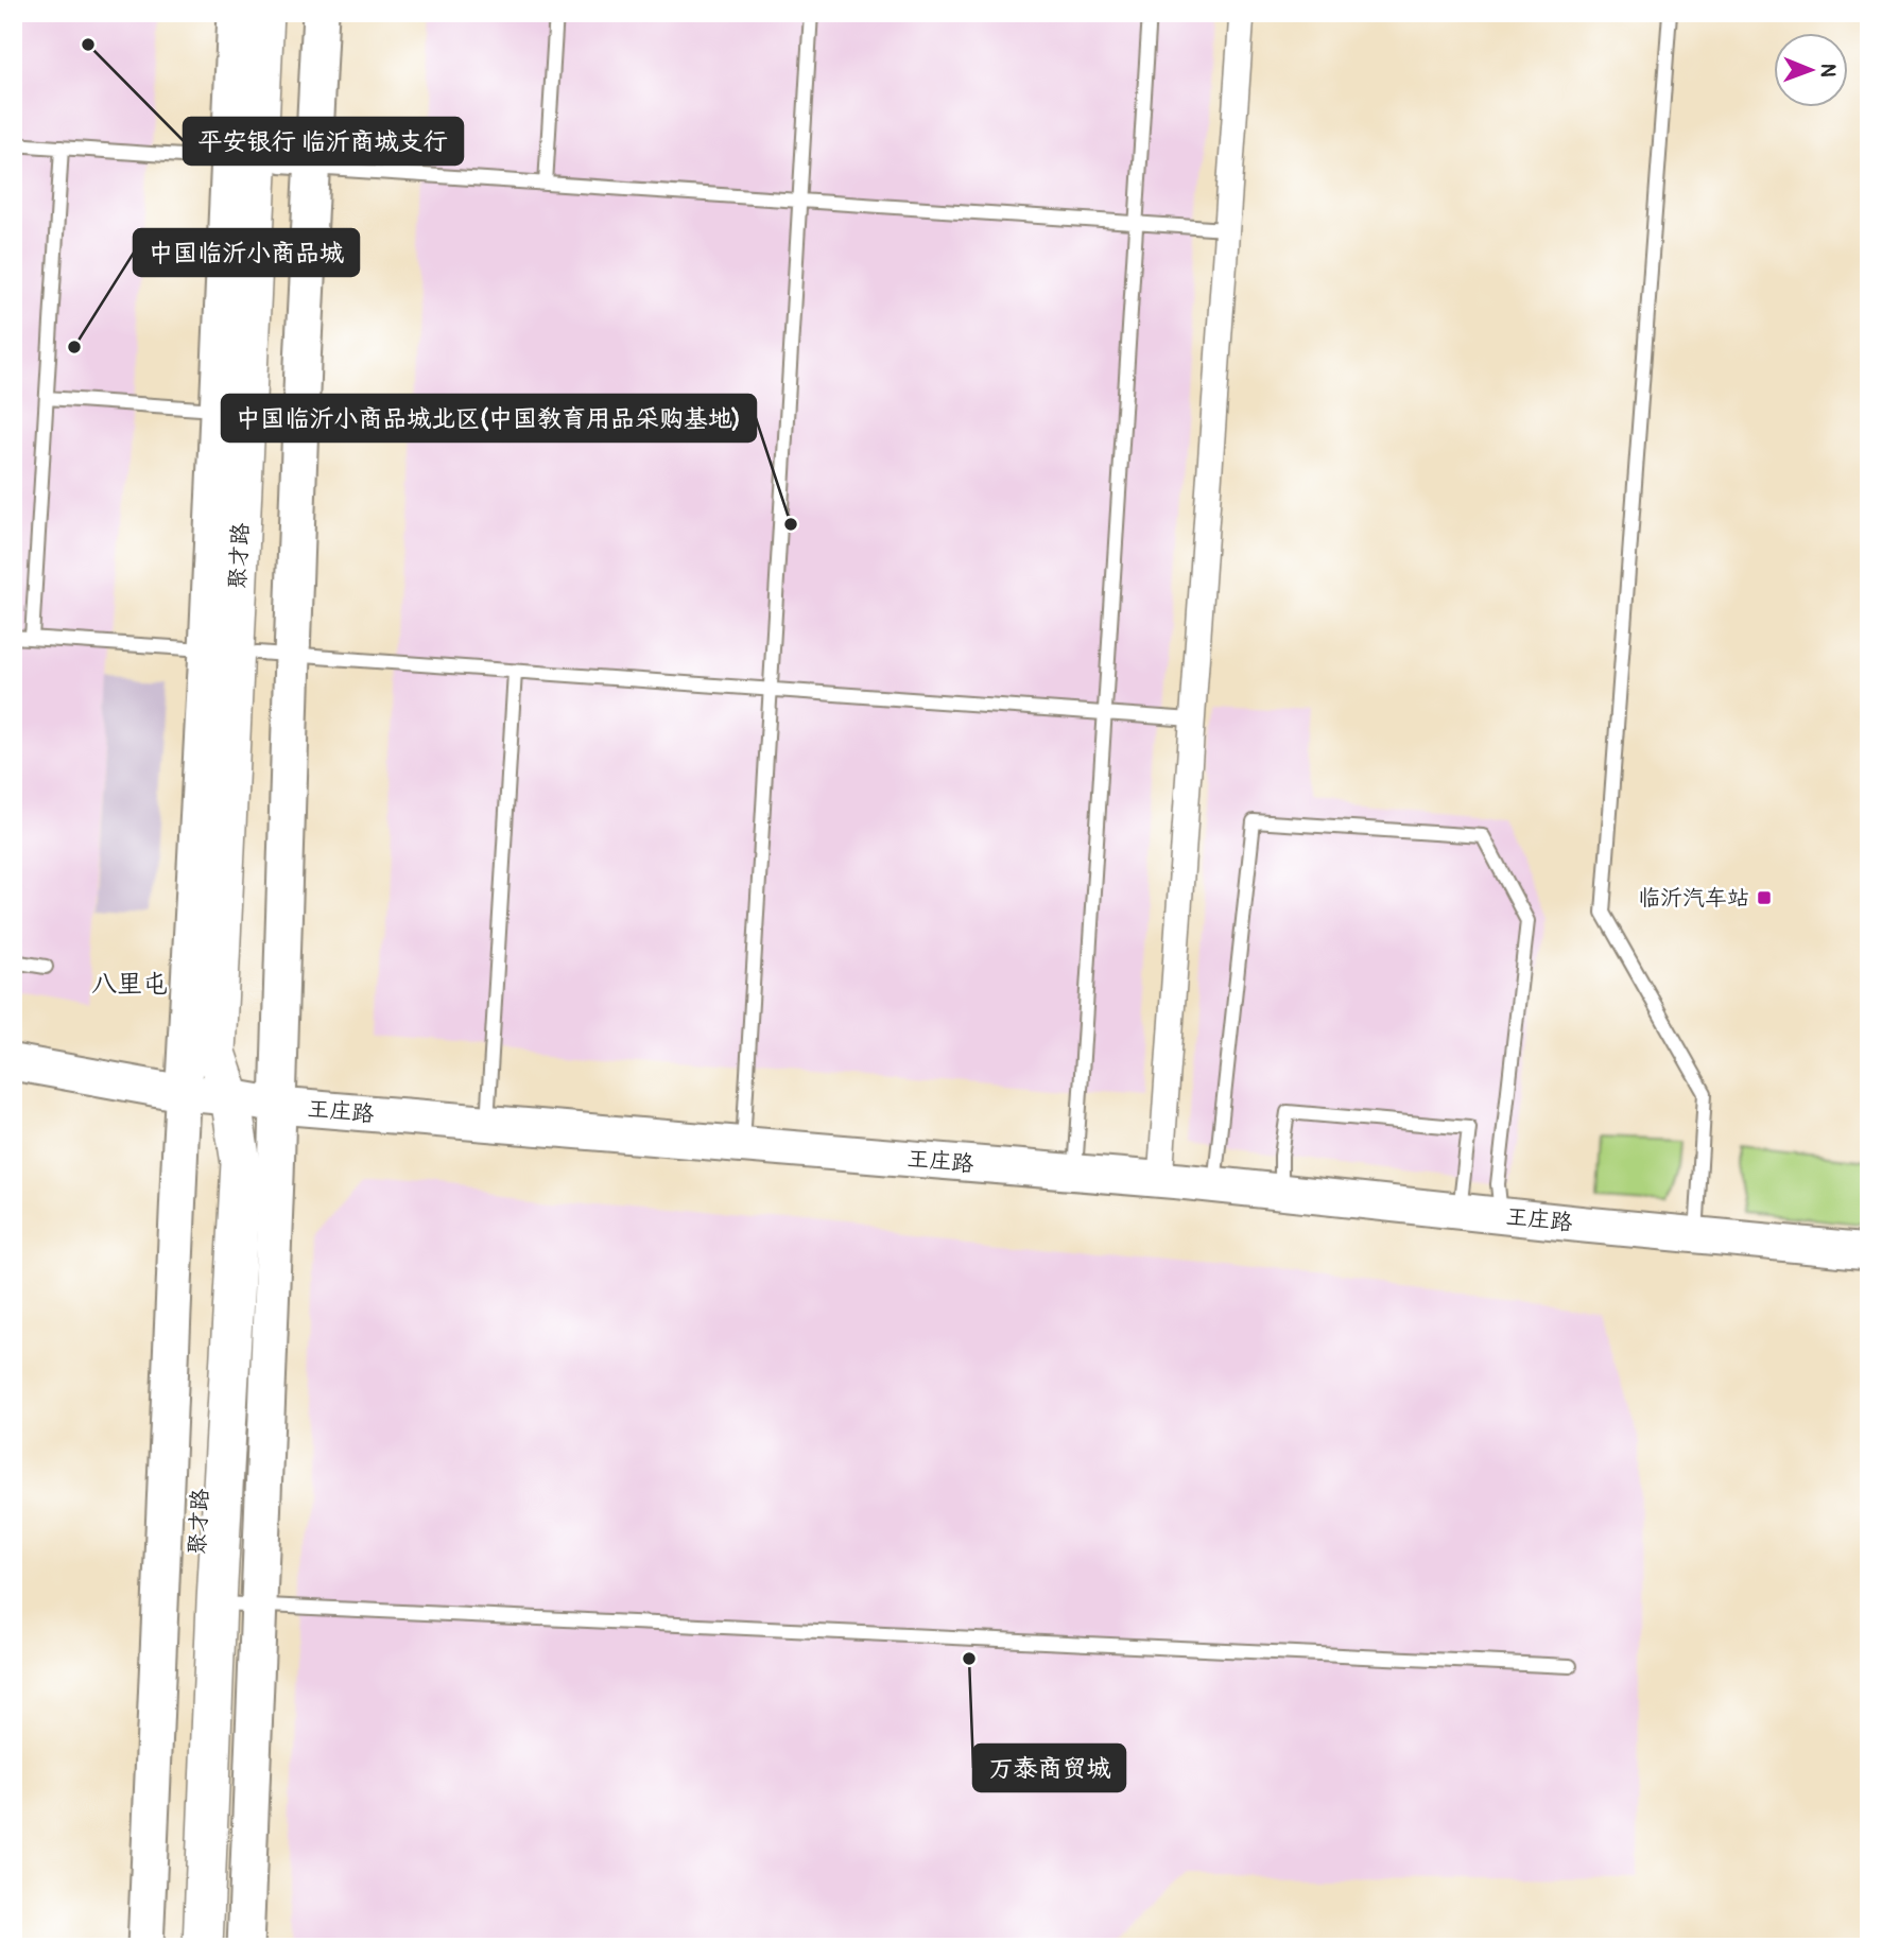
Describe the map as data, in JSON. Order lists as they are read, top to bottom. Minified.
{"streets":{"main road":["聚才路"],"street":["王庄路"]},"crossings":[["聚才路","王庄路"]],"districts":["八里屯"],"places":{"other":["平安银行 临沂商城支行","中国临沂小商品城","中国临沂小商品城北区(中国教育用品采购基地)","万泰商贸城"],"transit":["临沂汽车站"]},"north":"right"}
